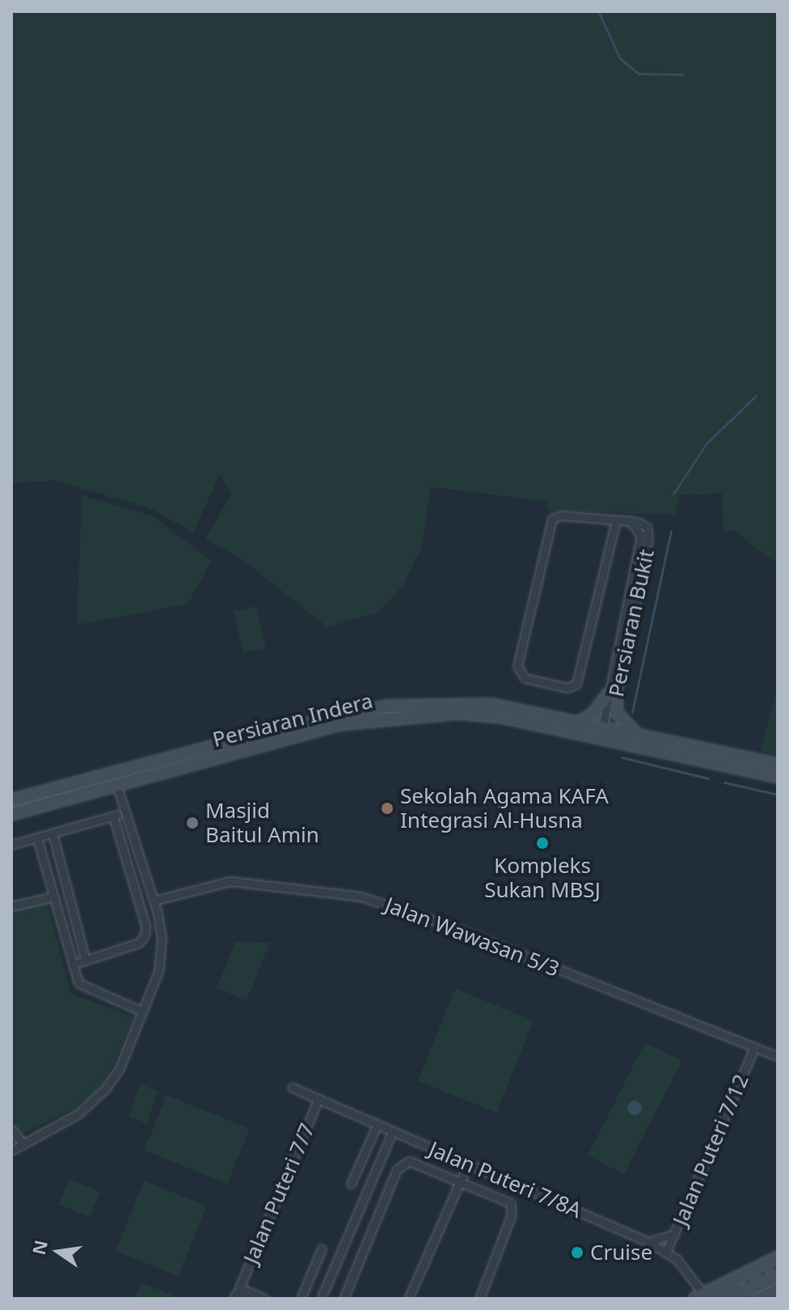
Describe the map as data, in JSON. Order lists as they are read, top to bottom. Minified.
{"streets":{"main road":["Persiaran Indera"],"street":["Persiaran Bukit","Jalan Wawasan 5/3","Jalan Puteri 7/12","Jalan Puteri 7/8A","Jalan Puteri 7/7"]},"crossings":[["Persiaran Bukit","Persiaran Indera"],["Jalan Wawasan 5/3","Jalan Puteri 7/12"],["Jalan Puteri 7/12","Jalan Puteri 7/8A"],["Jalan Puteri 7/8A","Jalan Puteri 7/7"]],"places":["Sekolah Agama KAFA Integrasi Al-Husna","Masjid Baitul Amin","Kompleks Sukan MBSJ","Cruise"],"north":"left"}
